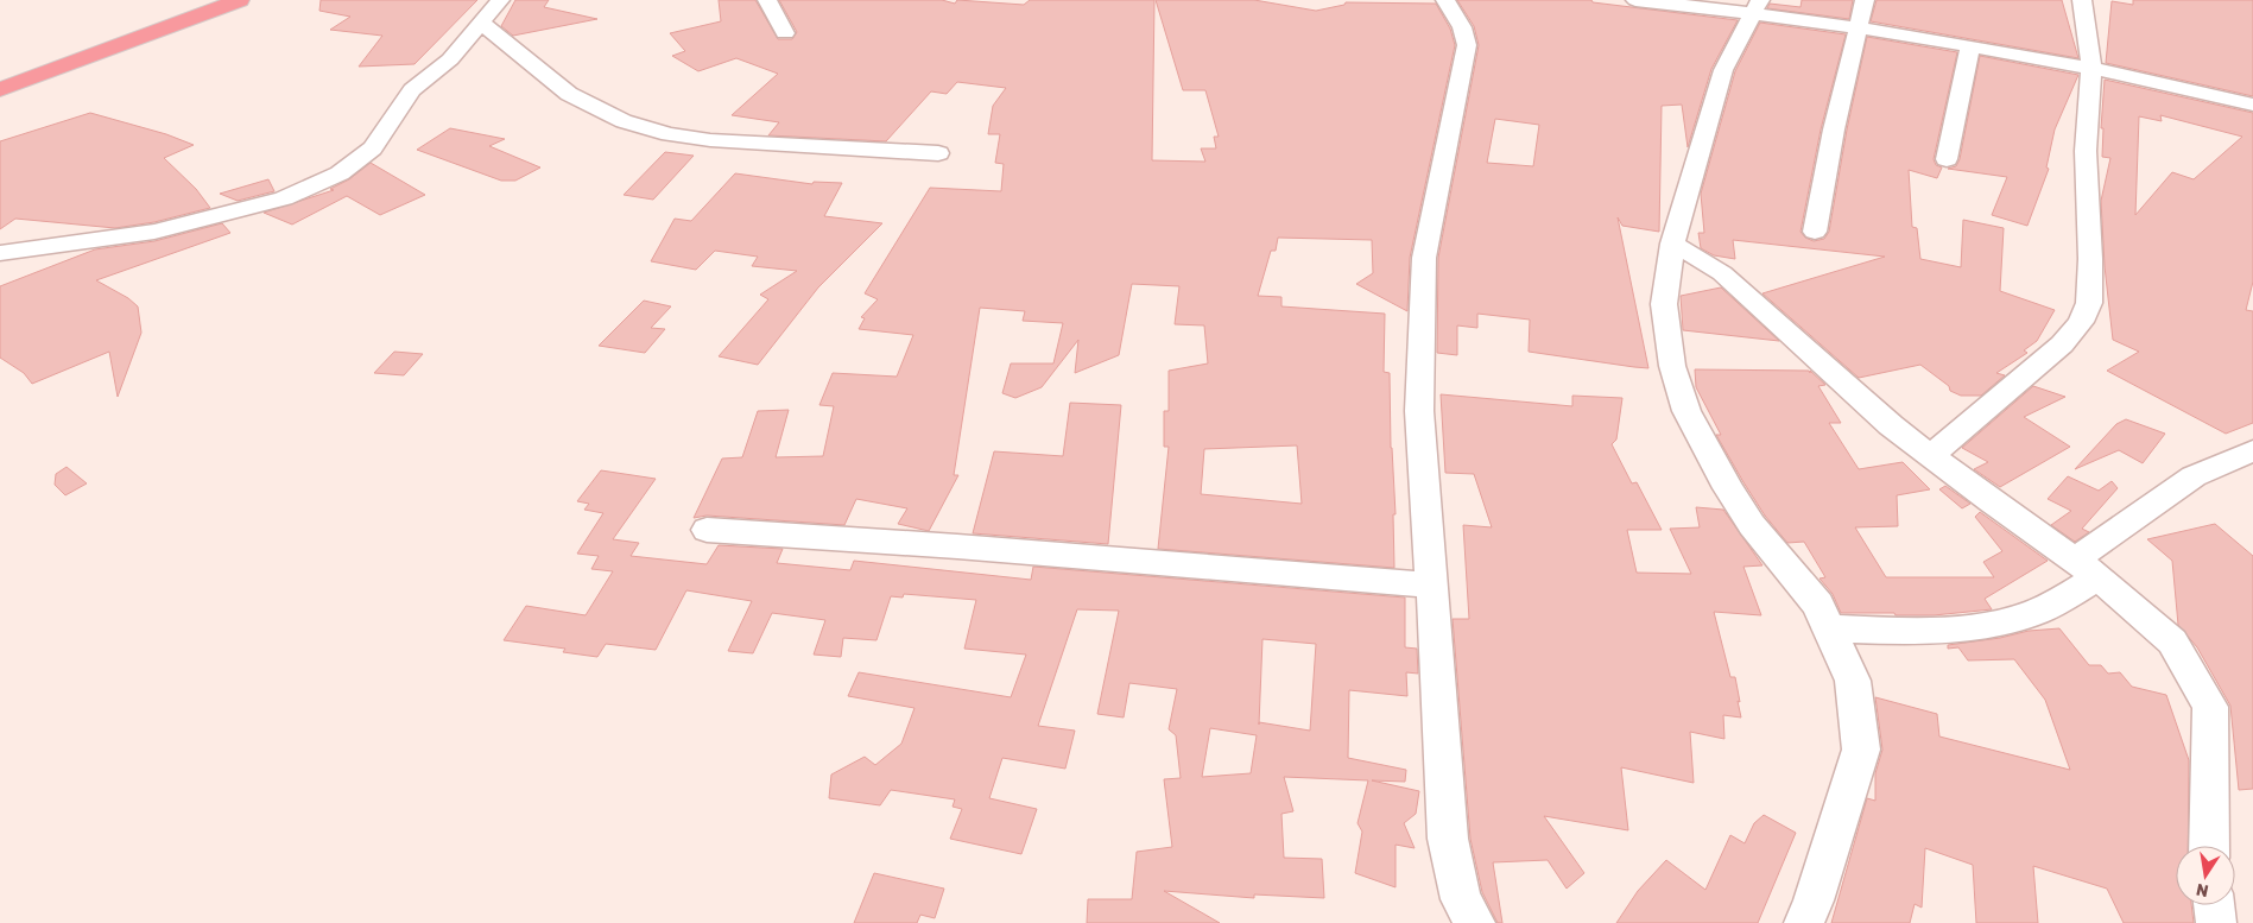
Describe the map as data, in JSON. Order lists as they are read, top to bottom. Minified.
{"north":"bottom"}
